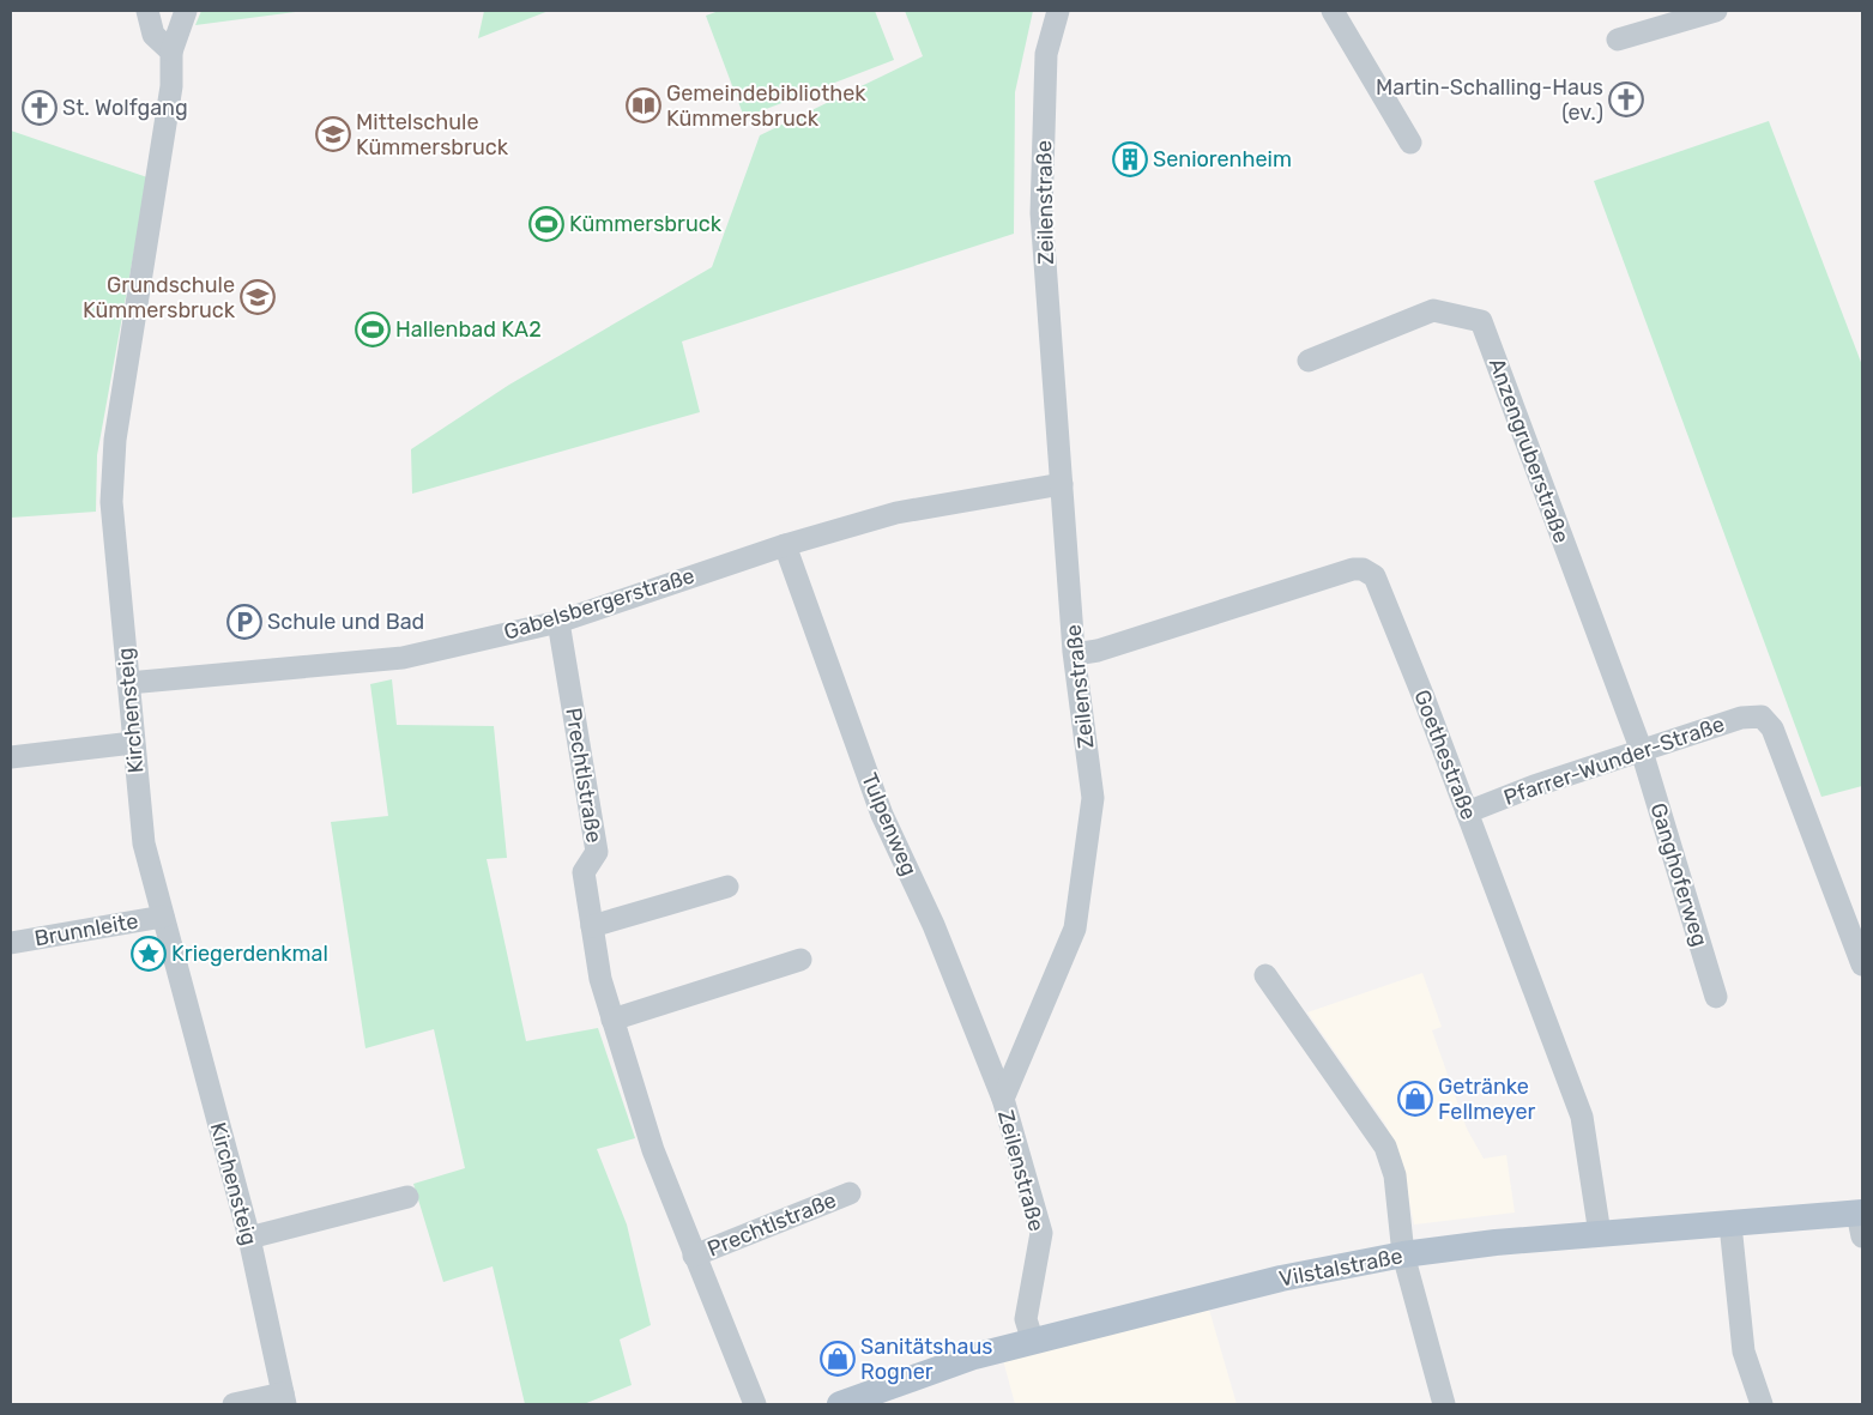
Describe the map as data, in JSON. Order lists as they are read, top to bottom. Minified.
{"streets":{"main road":["Vilstalstraße"],"street":["Zeilenstraße","Anzengruberstraße","Gabelsbergerstraße","Kirchensteig","Goethestraße","Pfarrer-Wunder-Straße","Prechtlstraße","Tulpenweg","Ganghoferweg","Brunnleite"]},"crossings":[["Zeilenstraße","Gabelsbergerstraße"],["Zeilenstraße","Goethestraße"],["Zeilenstraße","Tulpenweg"],["Zeilenstraße","Vilstalstraße"],["Anzengruberstraße","Pfarrer-Wunder-Straße"],["Anzengruberstraße","Ganghoferweg"],["Gabelsbergerstraße","Kirchensteig"],["Gabelsbergerstraße","Prechtlstraße"],["Gabelsbergerstraße","Tulpenweg"],["Kirchensteig","Brunnleite"],["Goethestraße","Pfarrer-Wunder-Straße"],["Goethestraße","Vilstalstraße"],["Pfarrer-Wunder-Straße","Ganghoferweg"]],"places":{"church":["Martin-Schalling-Haus (ev.)","St. Wolfgang"],"library":["Gemeindebibliothek Kümmersbruck"],"school or university":["Mittelschule Kümmersbruck","Grundschule Kümmersbruck"],"building":["Seniorenheim"],"sports":["Kümmersbruck","Hallenbad KA2"],"parking":["Schule und Bad"],"place":["Kriegerdenkmal"],"shop":["Getränke Fellmeyer","Sanitätshaus Rogner"]}}
